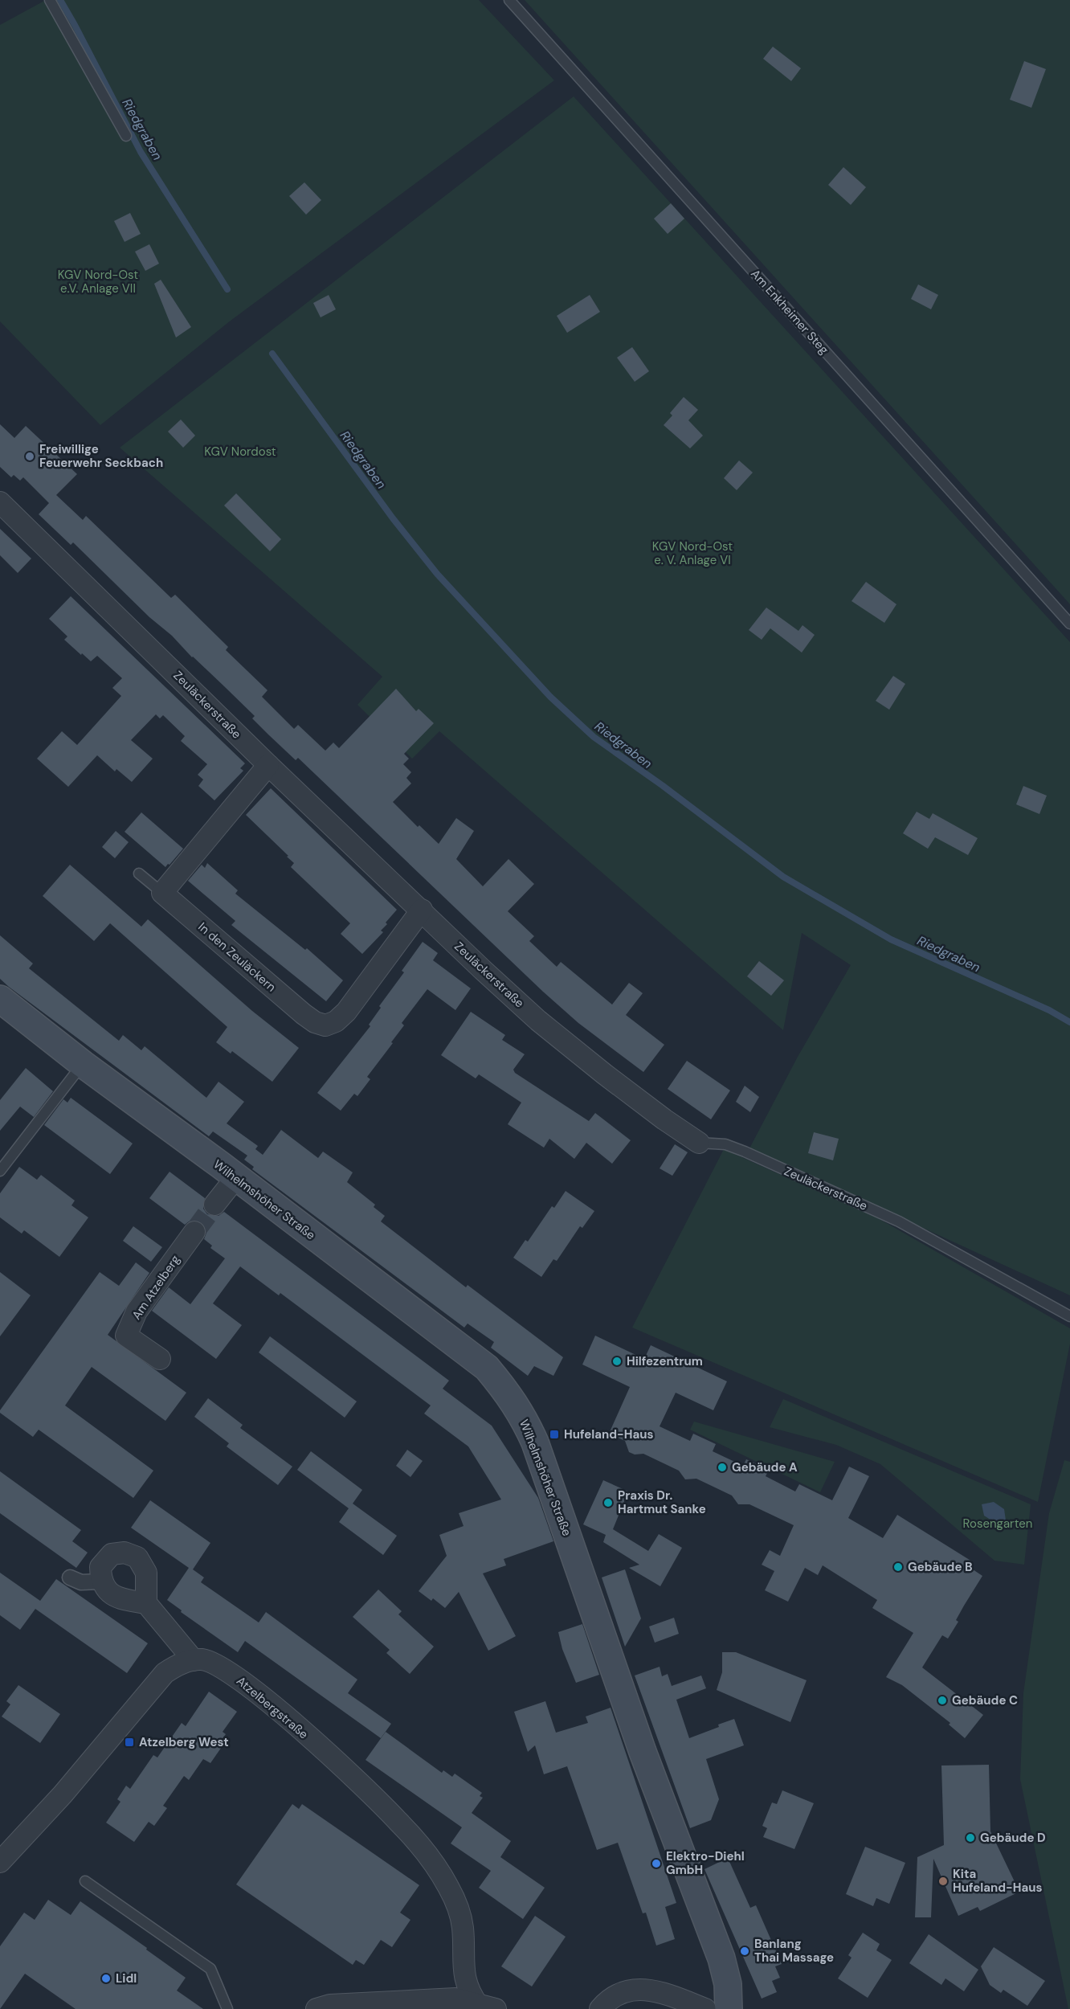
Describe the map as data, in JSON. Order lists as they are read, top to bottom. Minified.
{"streets":{"main road":["Wilhelmshöher Straße"],"street":["Zeuläckerstraße","In den Zeuläckern","Am Atzelberg","Atzelbergstraße"],"lane":["Am Enkheimer Steg"]},"crossings":[["Zeuläckerstraße","In den Zeuläckern"]],"water":["Riedgraben"],"parks":["KGV Nord-Ost e.V. Anlage VII","KGV Nordost","KGV Nord-Ost e. V. Anlage VI","Rosengarten"],"places":{"other":["Freiwillige Feuerwehr Seckbach","Hilfezentrum","Gebäude A","Praxis Dr. Hartmut Sanke","Gebäude B","Gebäude C","Gebäude D","Elektro-Diehl GmbH","Kita Hufeland-Haus","Banlang Thai Massage","Lidl"],"transit":["Hufeland-Haus","Atzelberg West"]}}
